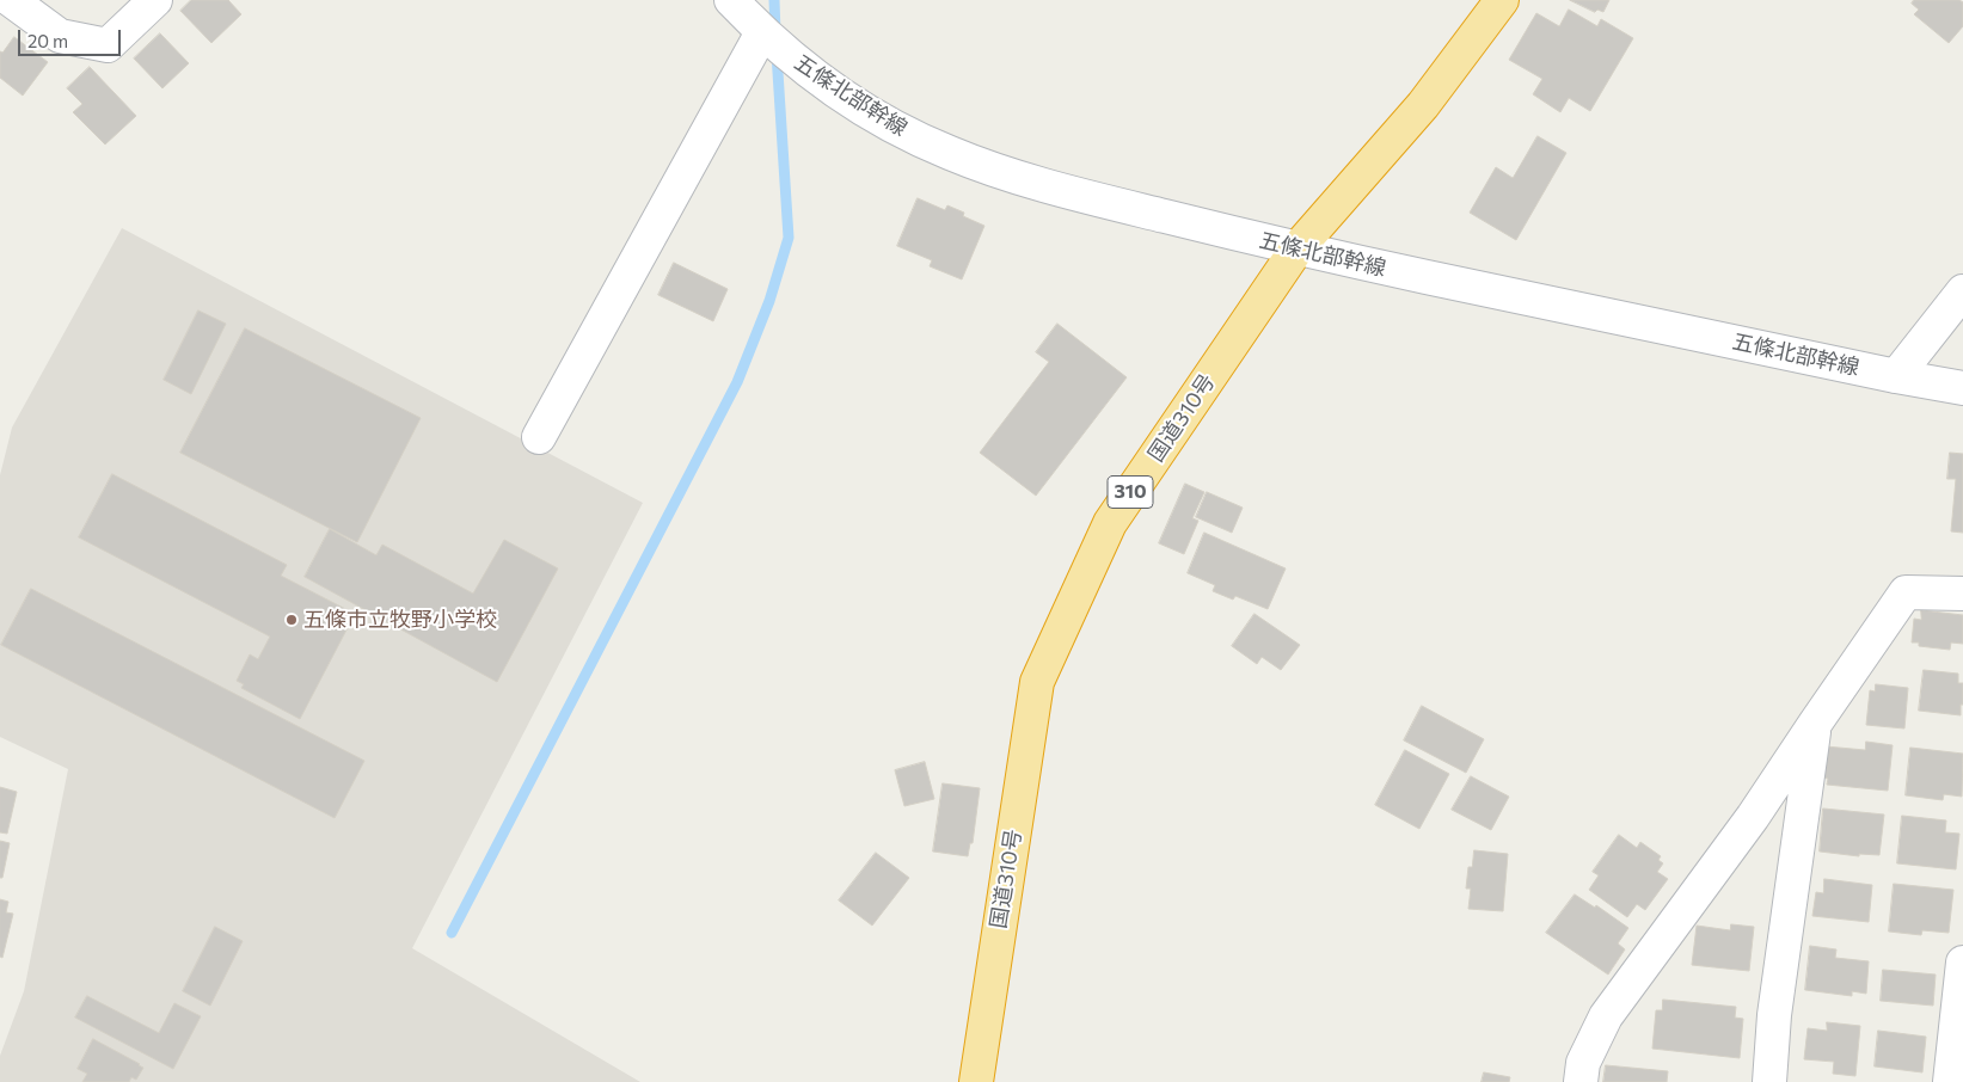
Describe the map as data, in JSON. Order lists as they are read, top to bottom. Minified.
{"streets":{"highway":["国道310号","310"],"street":["五條北部幹線"]},"crossings":[["五條北部幹線","国道310号"]],"places":["五條市立牧野小学校"],"scale_bar":"20 m"}
